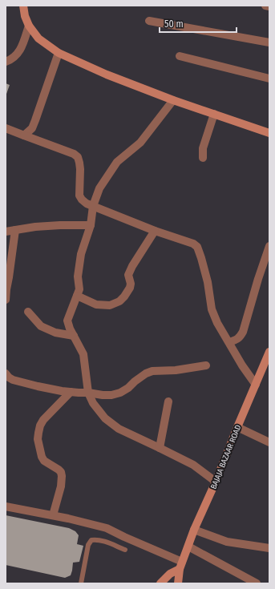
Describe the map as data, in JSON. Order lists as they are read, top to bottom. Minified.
{"streets":{"street":["BAJAJA BAZAAR ROAD"]},"scale_bar":"50 m"}
